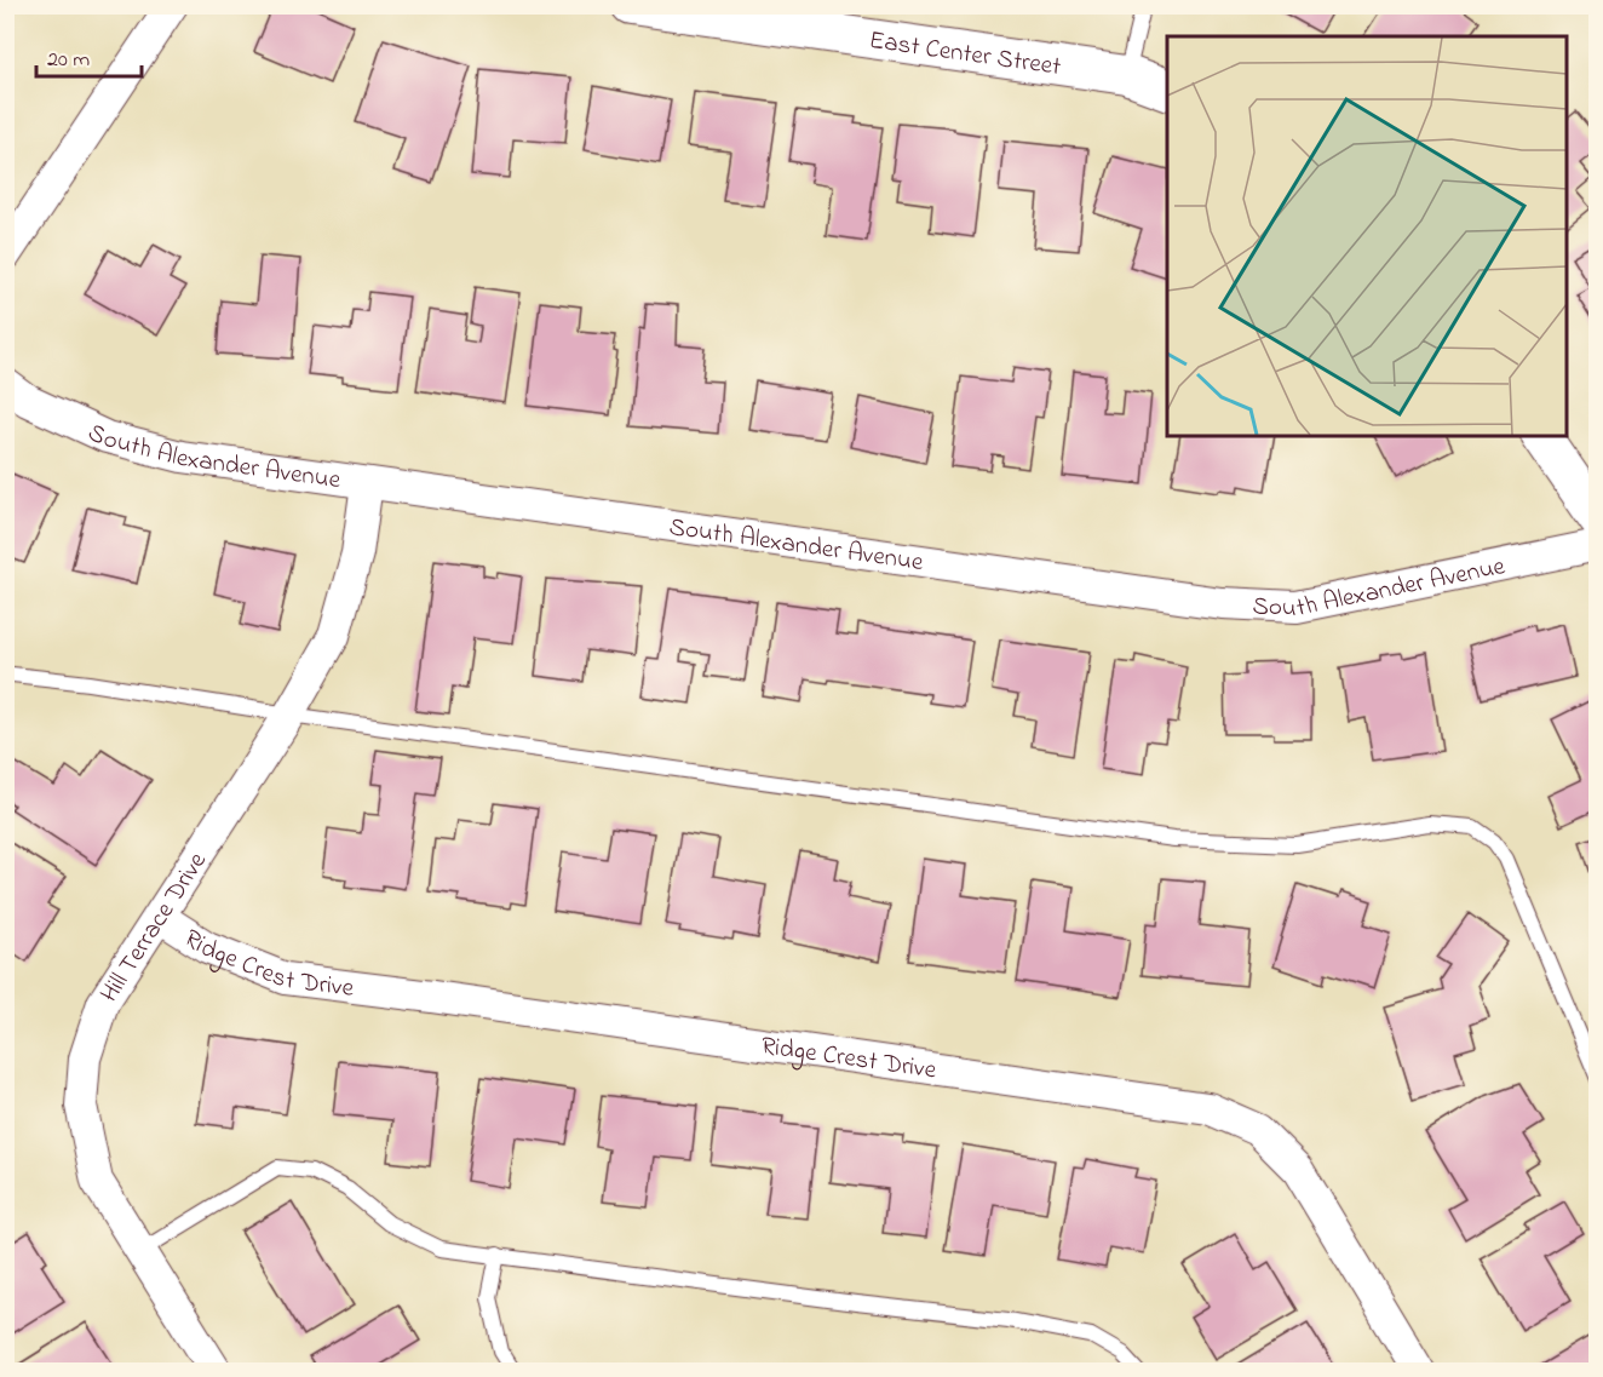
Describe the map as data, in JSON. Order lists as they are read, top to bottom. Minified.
{"streets":{"street":["East Center Street","South Alexander Avenue","Hill Terrace Drive","Ridge Crest Drive"]},"crossings":[["South Alexander Avenue","Hill Terrace Drive"],["Hill Terrace Drive","Ridge Crest Drive"]],"scale_bar":"20 m"}
